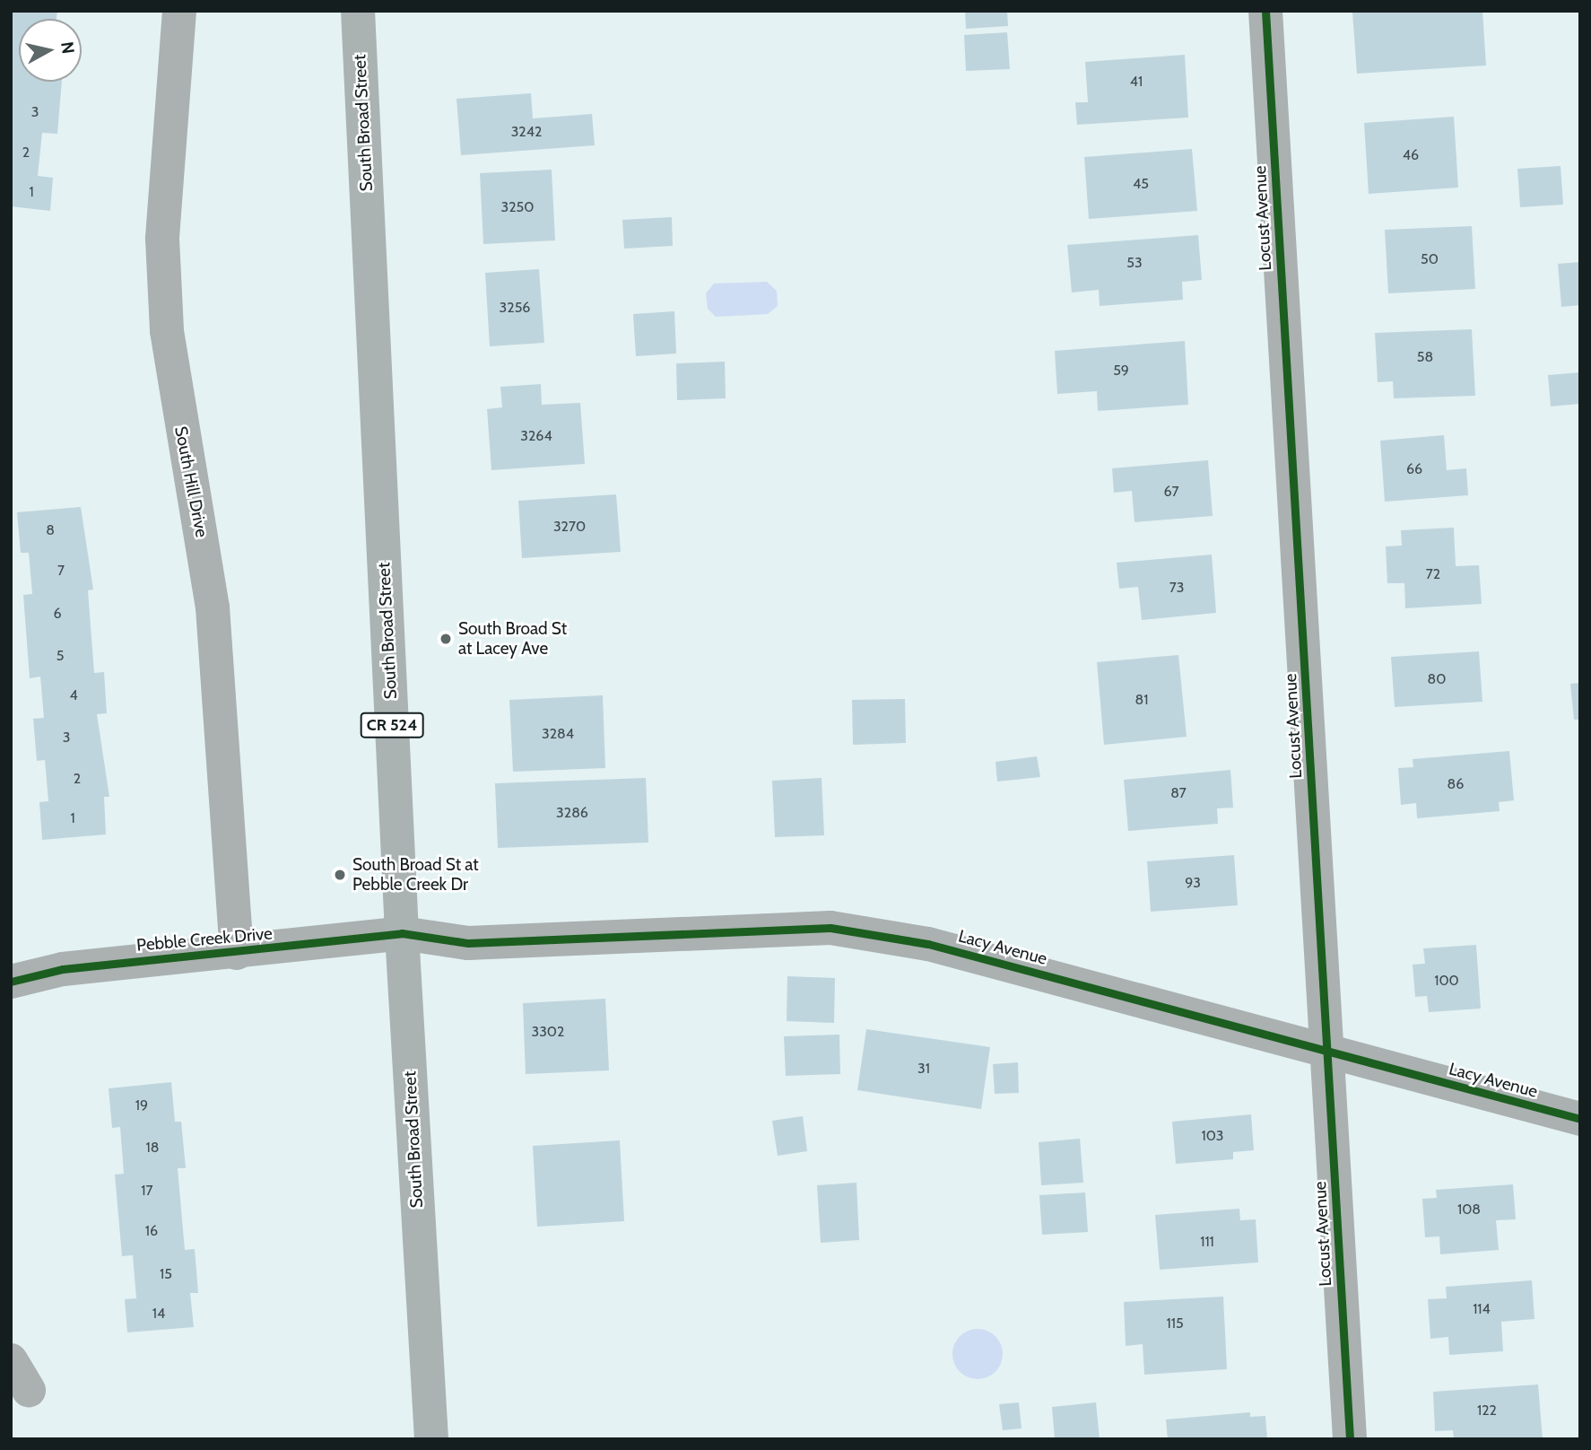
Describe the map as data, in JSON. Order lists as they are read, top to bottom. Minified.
{"streets":{"main road":["South Broad Street","CR 524"],"street":["Locust Avenue","South Hill Drive","Pebble Creek Drive","Lacy Avenue"]},"crossings":[["South Broad Street","Pebble Creek Drive"],["South Broad Street","Lacy Avenue"],["Locust Avenue","Lacy Avenue"],["South Hill Drive","Pebble Creek Drive"],["Pebble Creek Drive","Lacy Avenue"]],"places":["South Broad St at Lacey Ave","South Broad St at Pebble Creek Dr"],"house_numbers":["41","3","3242","2","46","45","1","3250","50","53","3256","58","59","3264","66","67","3270","8","7","72","73","6","5","80","4","81","3284","3","2","86","87","3286","1","93","100","3302","31","19","103","18","17","108","16","111","15","114","14","115","122"],"north":"right"}
